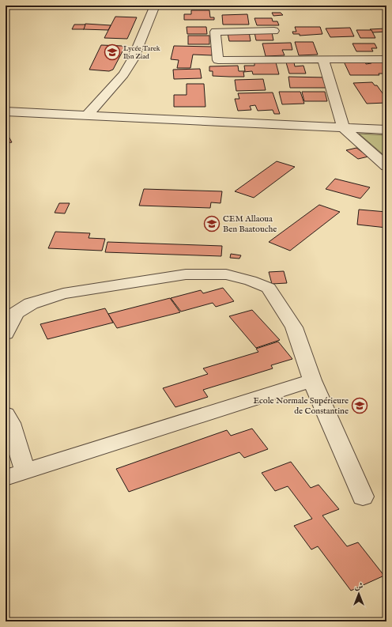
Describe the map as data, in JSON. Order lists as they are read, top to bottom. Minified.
{"places":{"school or university":["Lycée Tarek Ibn Ziad","CEM Allaoua Ben Baatouche","Ecole Normale Supérieure de Constantine"]},"north":"top"}
